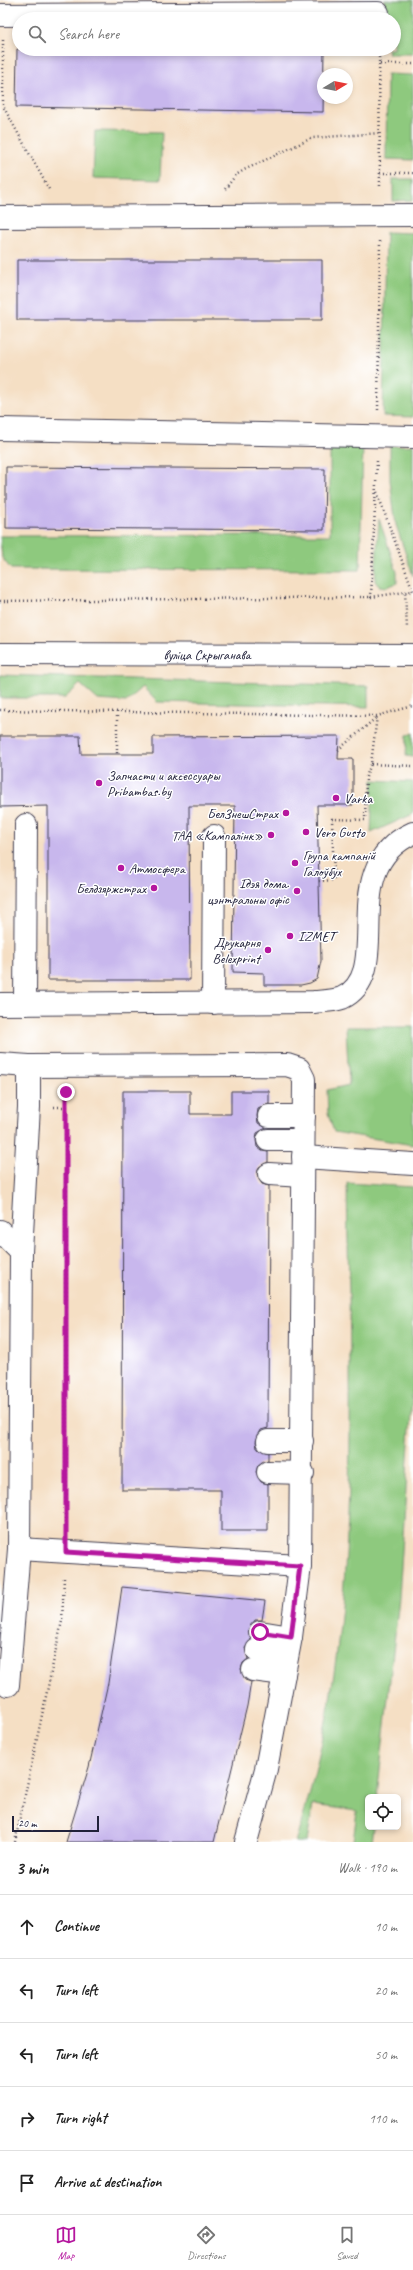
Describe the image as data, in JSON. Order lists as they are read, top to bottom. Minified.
{"streets":{"street":["вуліца Скрыганава"]},"places":["Запчасти и аксессуары Pribambas.by","Varka","БелЗнешСтрах","Vero Gusto","ТАА «Кампалінк»","Група кампаній Галоўбух","Атмосфера","Белдзяржстрах","Ідэя дома. цэнтральны офіс","IZMET","Друкарня Belexprint"],"scale_bar":"20 m","north":"right","page":{"search":"Search here","scale":"20 m","heading":["3 min","Walk · 190 m"],"list":[["Continue","10 m"],["Turn left","20 m"],["Turn left","50 m"],["Turn right","110 m"],"Arrive at destination"],"nav":["Map","Directions","Saved"]}}
